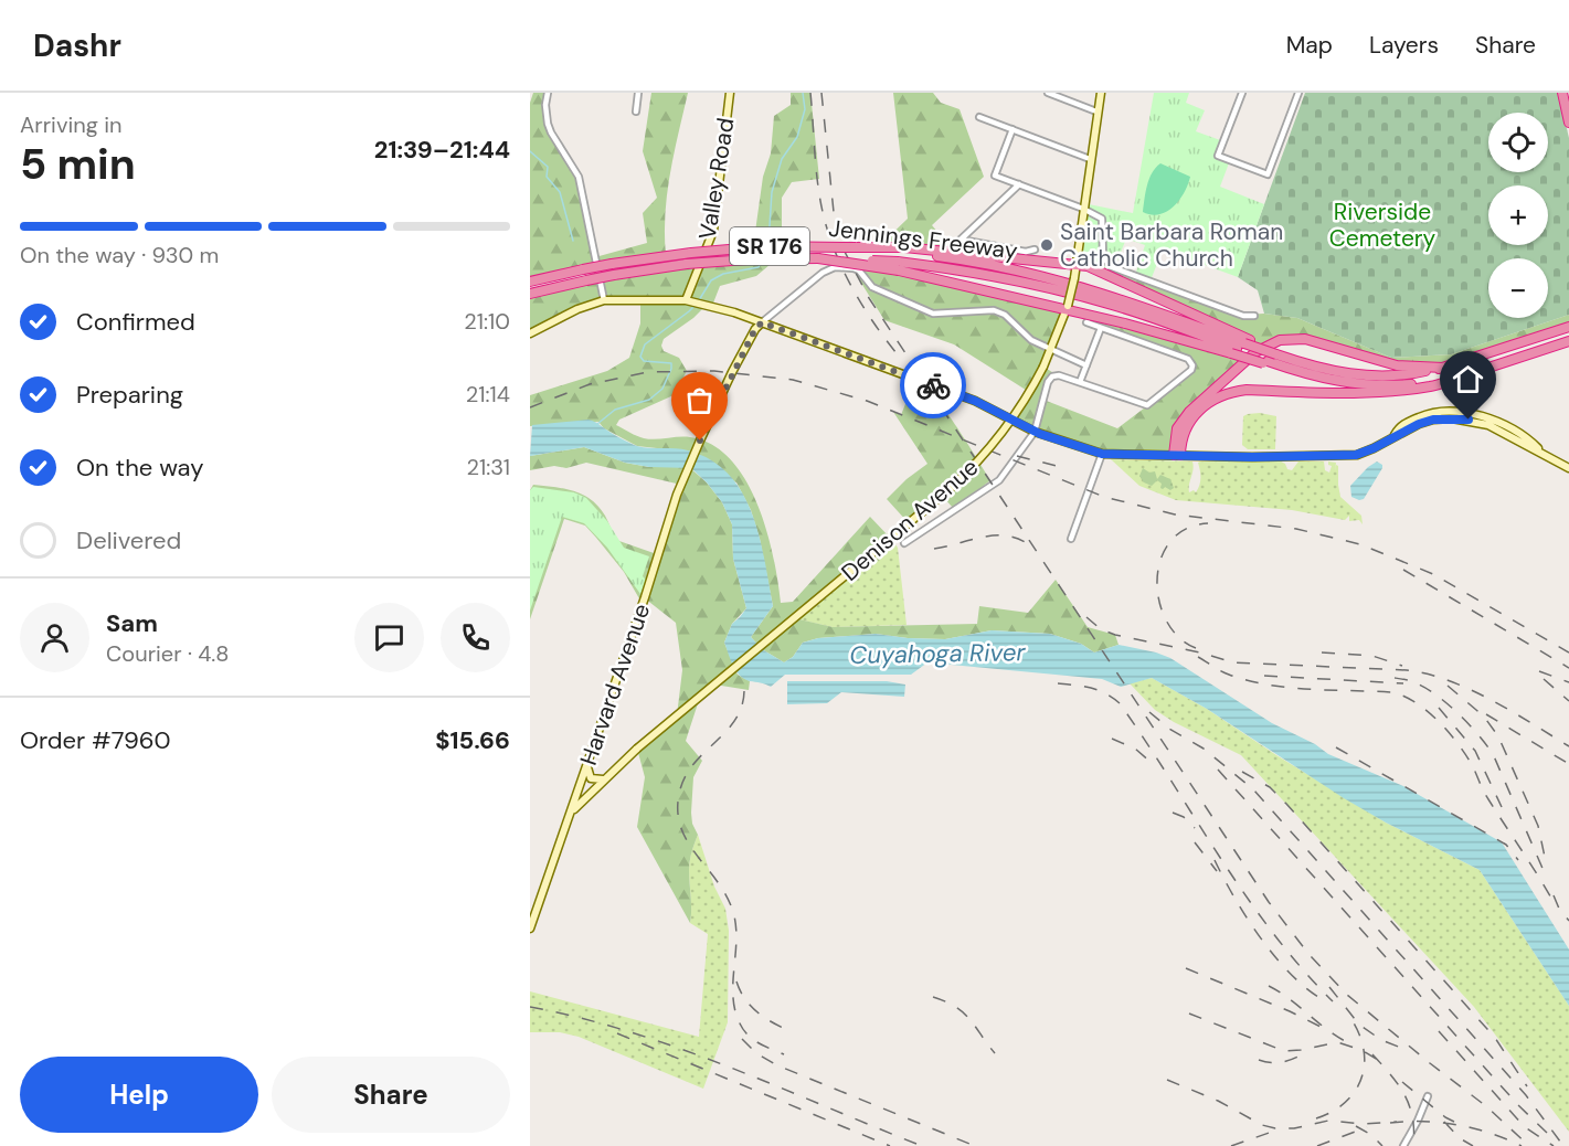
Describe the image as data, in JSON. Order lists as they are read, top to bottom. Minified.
{"streets":{"highway":["Jennings Freeway","SR 176"],"street":["Valley Road","Denison Avenue","Harvard Avenue"]},"crossings":[["Denison Avenue","Harvard Avenue"]],"water":["Cuyahoga River"],"parks":["Riverside Cemetery"],"places":["Saint Barbara Roman Catholic Church"],"page":{"header":"Dashr","nav":["Map","Layers","Share"],"heading":["5 min","Arriving in","21:39–21:44"],"panel":["Sam","Courier · 4.8","Order #7960","$15.66"],"map_buttons":["+","−"],"bar":"On the way · 930 m","list":[["Confirmed","21:10"],["Preparing","21:14"],["On the way","21:31"],"Delivered"],"buttons":["Help","Share"]}}
